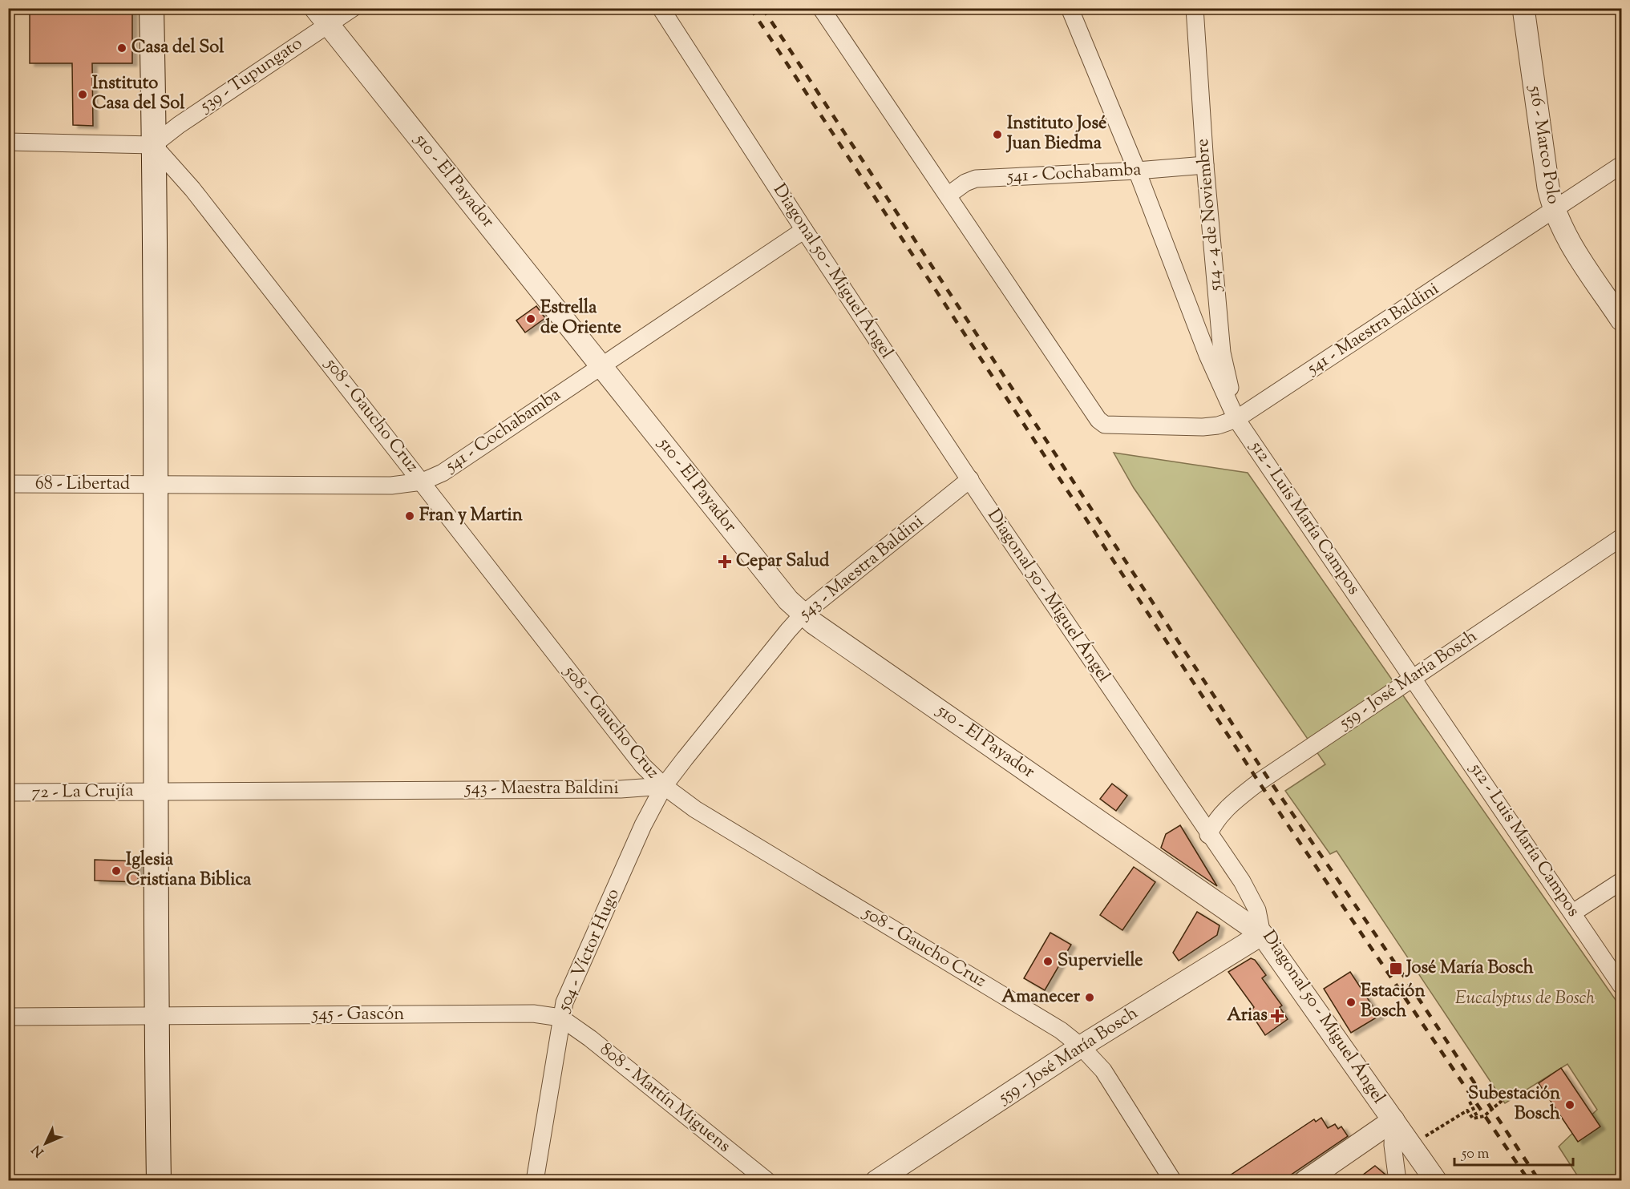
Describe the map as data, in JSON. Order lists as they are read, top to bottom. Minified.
{"streets":{"street":["539 - Tupungato","516 - Marco Polo","541 - Cochabamba","510 - El Payador","514 - 4 de Noviembre","Diagonal 50 - Miguel Ángel","541 - Maestra Baldini","508 - Gaucho Cruz","68 - Libertad","512 - Luis María Campos","543 - Maestra Baldini","559 - José María Bosch","72 - La Crujía","504 - Víctor Hugo","545 - Gascón","808 - Martín Miguens"]},"crossings":[["539 - Tupungato","510 - El Payador"],["539 - Tupungato","508 - Gaucho Cruz"],["516 - Marco Polo","541 - Maestra Baldini"],["541 - Cochabamba","510 - El Payador"],["541 - Cochabamba","514 - 4 de Noviembre"],["541 - Cochabamba","Diagonal 50 - Miguel Ángel"],["541 - Cochabamba","541 - Maestra Baldini"],["541 - Cochabamba","508 - Gaucho Cruz"],["541 - Cochabamba","68 - Libertad"],["541 - Cochabamba","512 - Luis María Campos"],["510 - El Payador","Diagonal 50 - Miguel Ángel"],["510 - El Payador","543 - Maestra Baldini"],["510 - El Payador","559 - José María Bosch"],["514 - 4 de Noviembre","541 - Maestra Baldini"],["514 - 4 de Noviembre","512 - Luis María Campos"],["Diagonal 50 - Miguel Ángel","543 - Maestra Baldini"],["Diagonal 50 - Miguel Ángel","559 - José María Bosch"],["541 - Maestra Baldini","512 - Luis María Campos"],["508 - Gaucho Cruz","543 - Maestra Baldini"],["508 - Gaucho Cruz","559 - José María Bosch"],["508 - Gaucho Cruz","504 - Víctor Hugo"],["512 - Luis María Campos","559 - José María Bosch"],["543 - Maestra Baldini","72 - La Crujía"],["543 - Maestra Baldini","504 - Víctor Hugo"],["504 - Víctor Hugo","545 - Gascón"],["504 - Víctor Hugo","808 - Martín Miguens"],["545 - Gascón","808 - Martín Miguens"]],"parks":["Eucalyptus de Bosch"],"places":{"other":["Casa del Sol","Instituto Casa del Sol","Instituto José Juan Biedma","Estrella de Oriente","Fran y Martin","Iglesia Cristiana Biblica","Supervielle","Amanecer","Estación Bosch","Subestación Bosch"],"health":["Cepar Salud","Arias"],"transit":["José María Bosch"]},"scale_bar":"50 m","north":"bottom left"}
